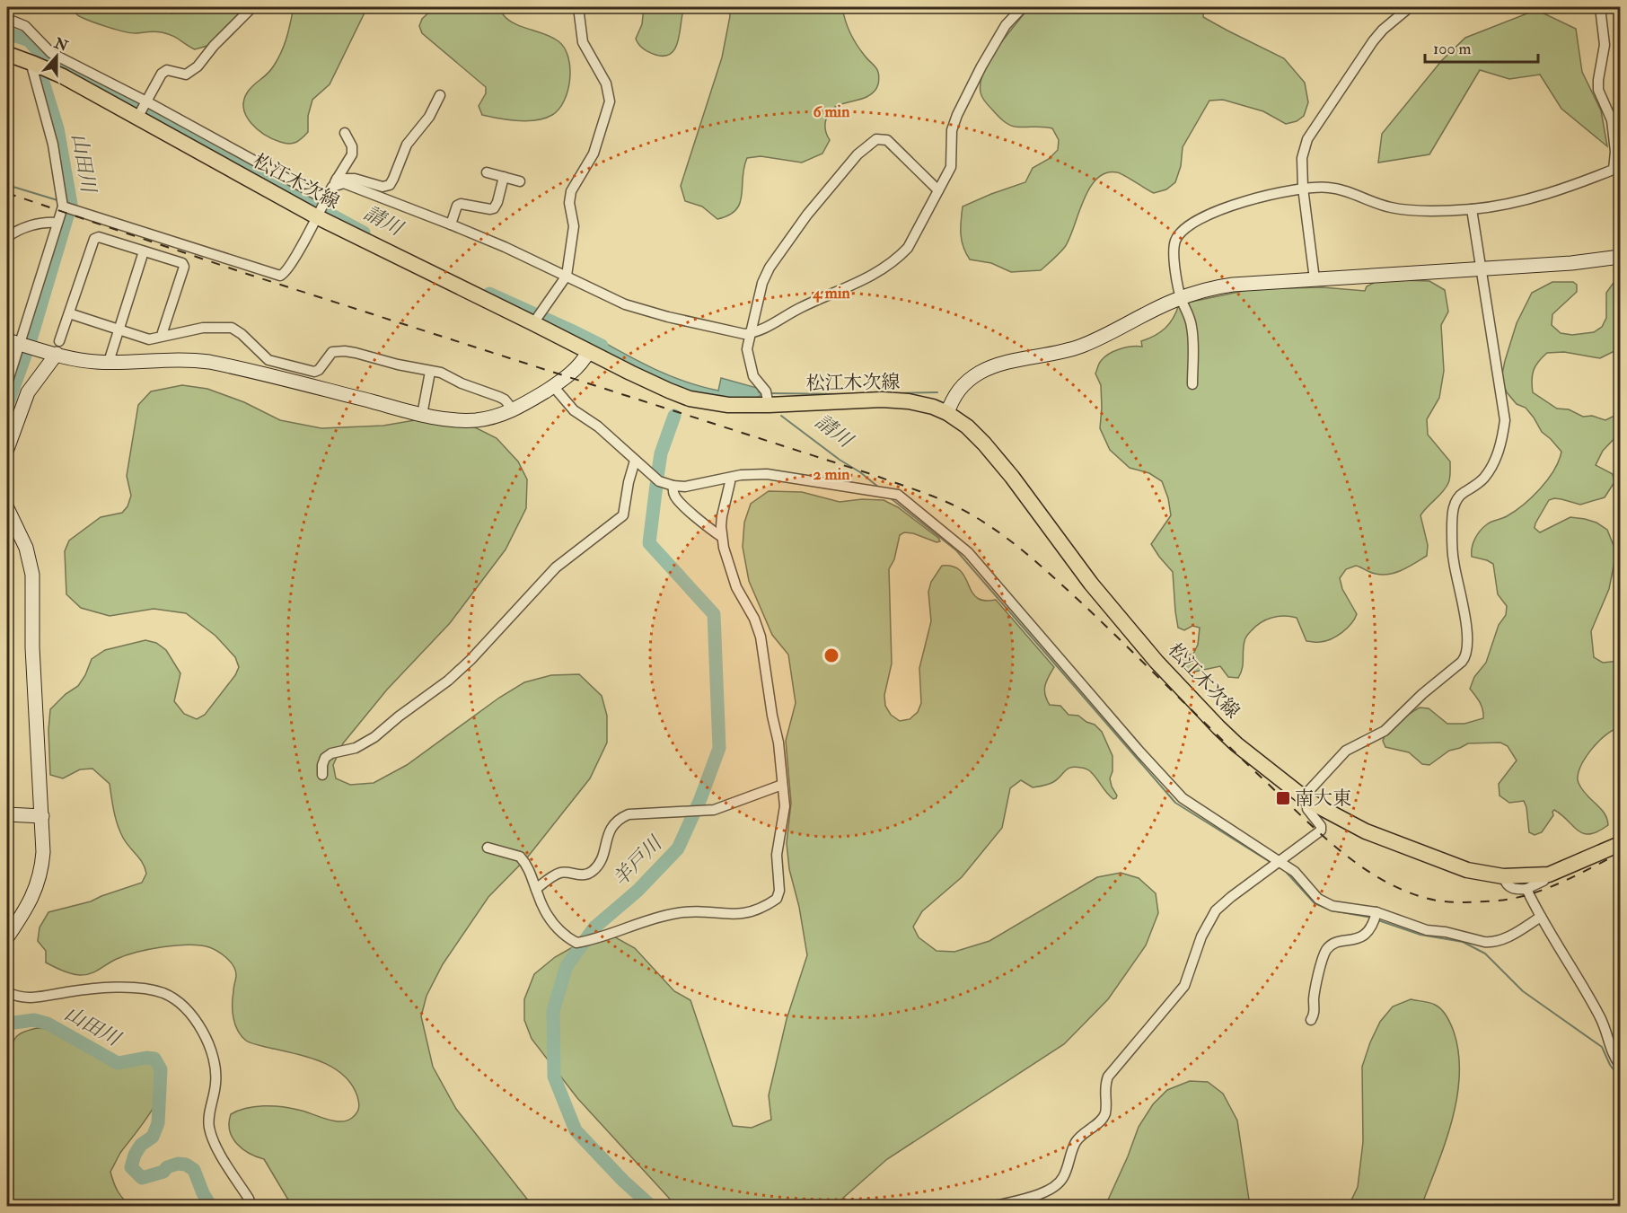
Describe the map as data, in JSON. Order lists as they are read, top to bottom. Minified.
{"streets":{"main road":["松江木次線"]},"water":["山田川","請川","羊戸川"],"places":{"transit":["南大東"]},"scale_bar":"100 m","north":"top","rings":["6 min","4 min","2 min"]}
